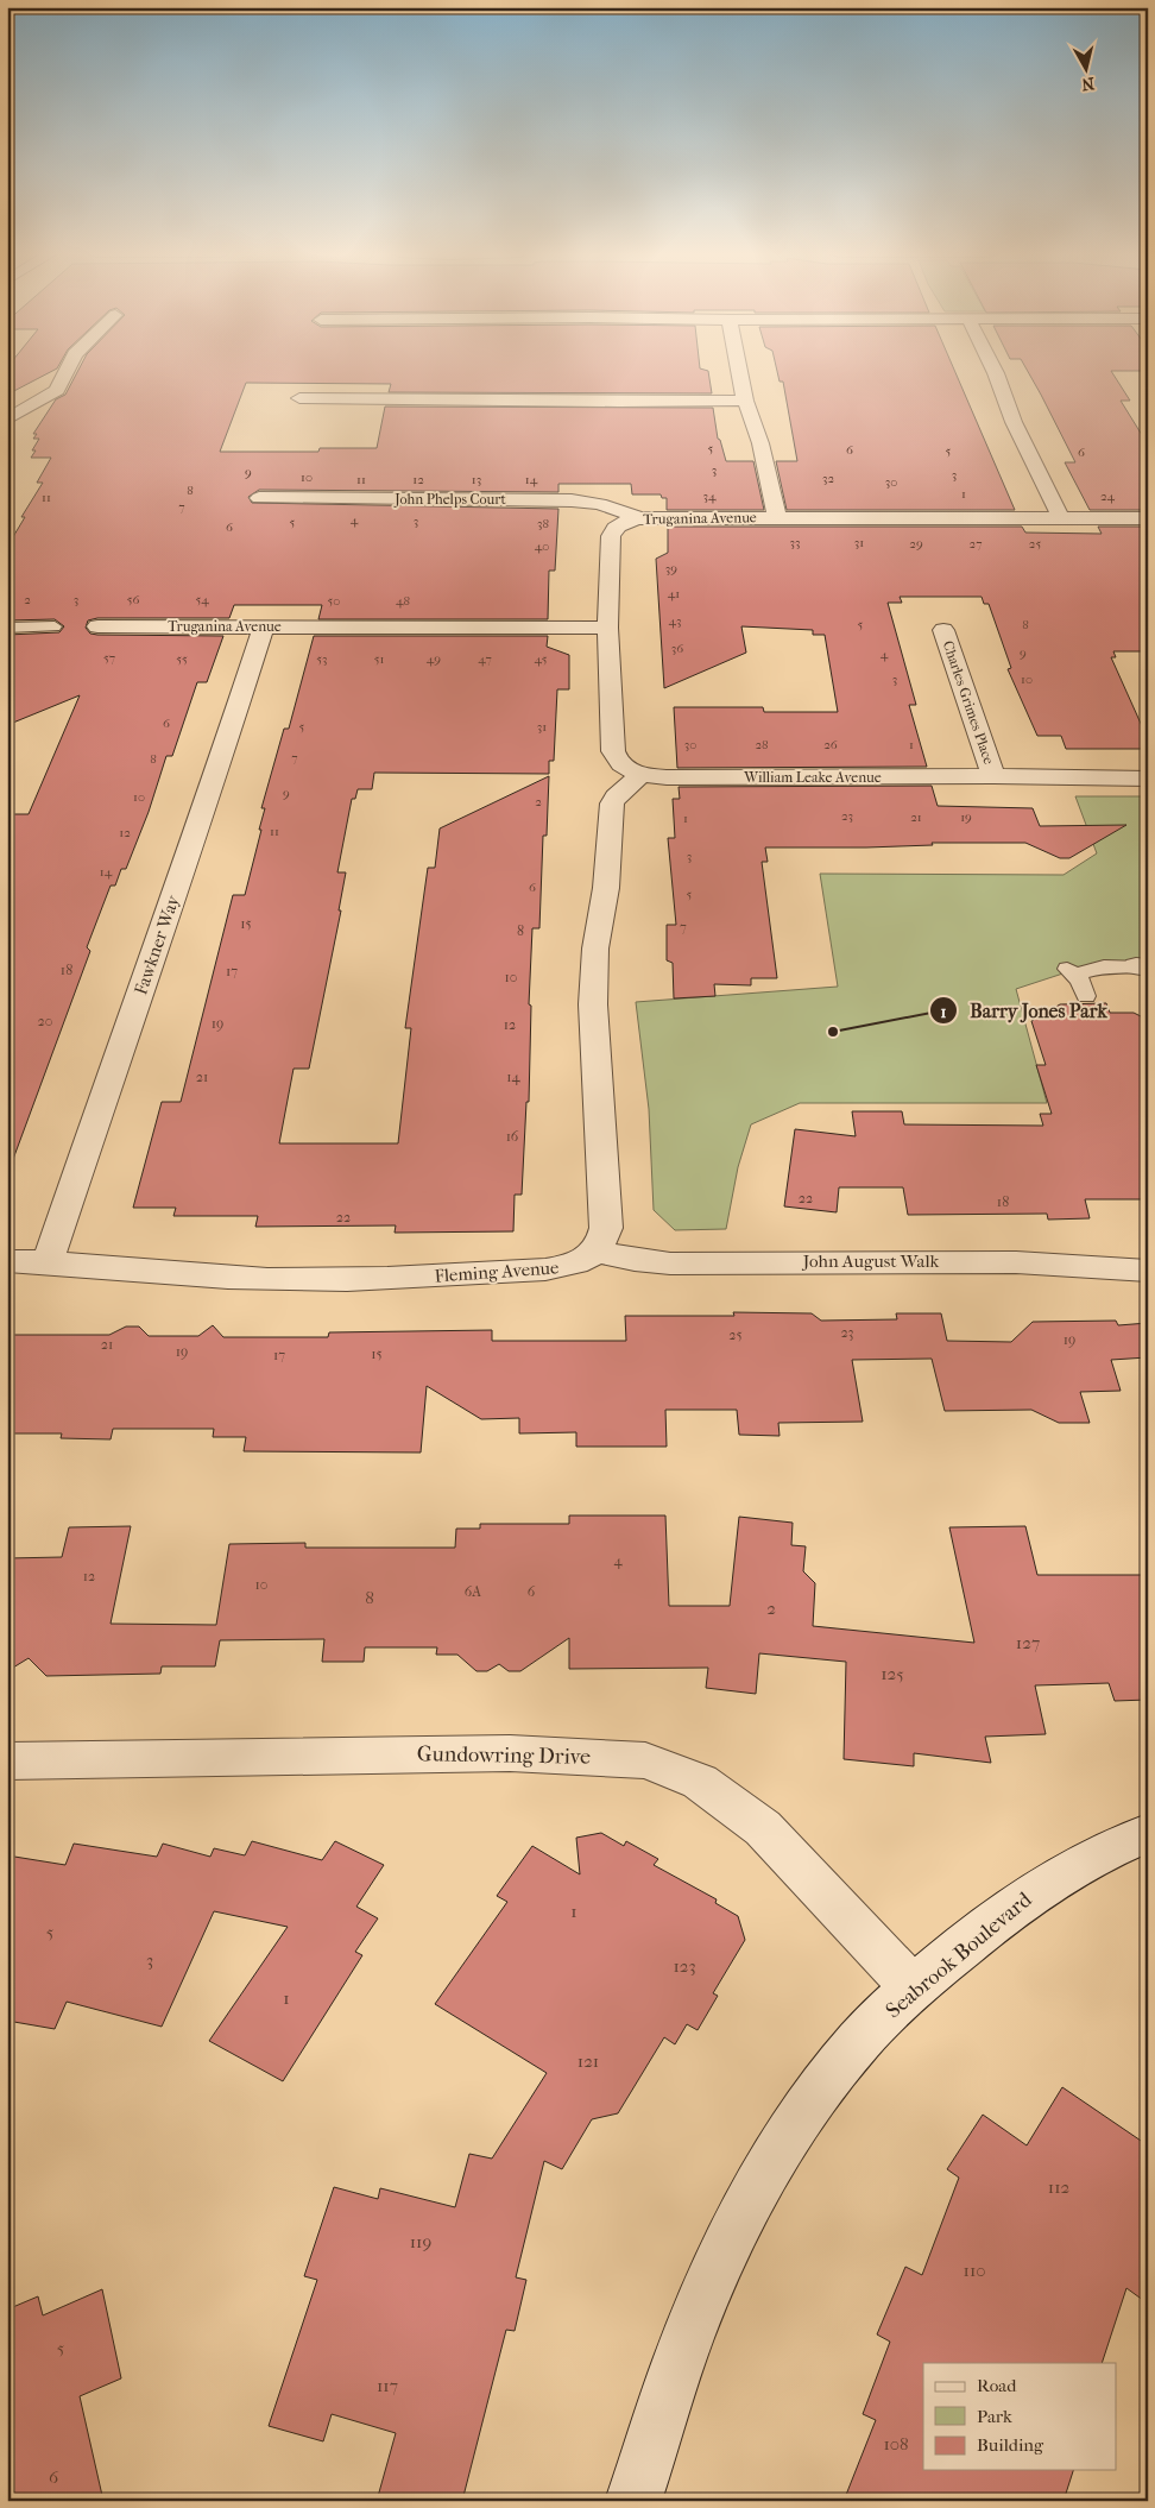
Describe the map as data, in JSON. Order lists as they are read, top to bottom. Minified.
{"streets":{"street":["John Phelps Court","Truganina Avenue","Charles Grimes Place","William Leake Avenue","Fawkner Way","John August Walk","Fleming Avenue","Gundowring Drive","Seabrook Boulevard"]},"crossings":[["John Phelps Court","Truganina Avenue"],["Truganina Avenue","William Leake Avenue"],["Truganina Avenue","Fawkner Way"],["Charles Grimes Place","William Leake Avenue"],["Fawkner Way","Fleming Avenue"],["John August Walk","Fleming Avenue"],["Gundowring Drive","Seabrook Boulevard"]],"places":["Barry Jones Park"],"house_numbers":["5","6","5","6","3","9","3","10","32","11","12","13","14","30","8","1","34","24","11","7","4","3","5","38","6","33","31","29","27","25","40","39","41","2","3","56","54","50","48","43","5","8","36","9","4","57","55","53","51","49","47","45","3","10","6","5","31","30","28","26","1","7","8","9","10","2","23","21","19","1","11","12","3","14","6","5","15","7","8","18","17","10","20","19","12","21","14","16","22","18","22","23","25","19","21","19","15","17","4","12","10","6A","6","8","2","127","125","1","5","3","123","1","121","112","119","110","5","117","108","6"],"legend":["Road","Park","Building"],"north":"bottom"}
